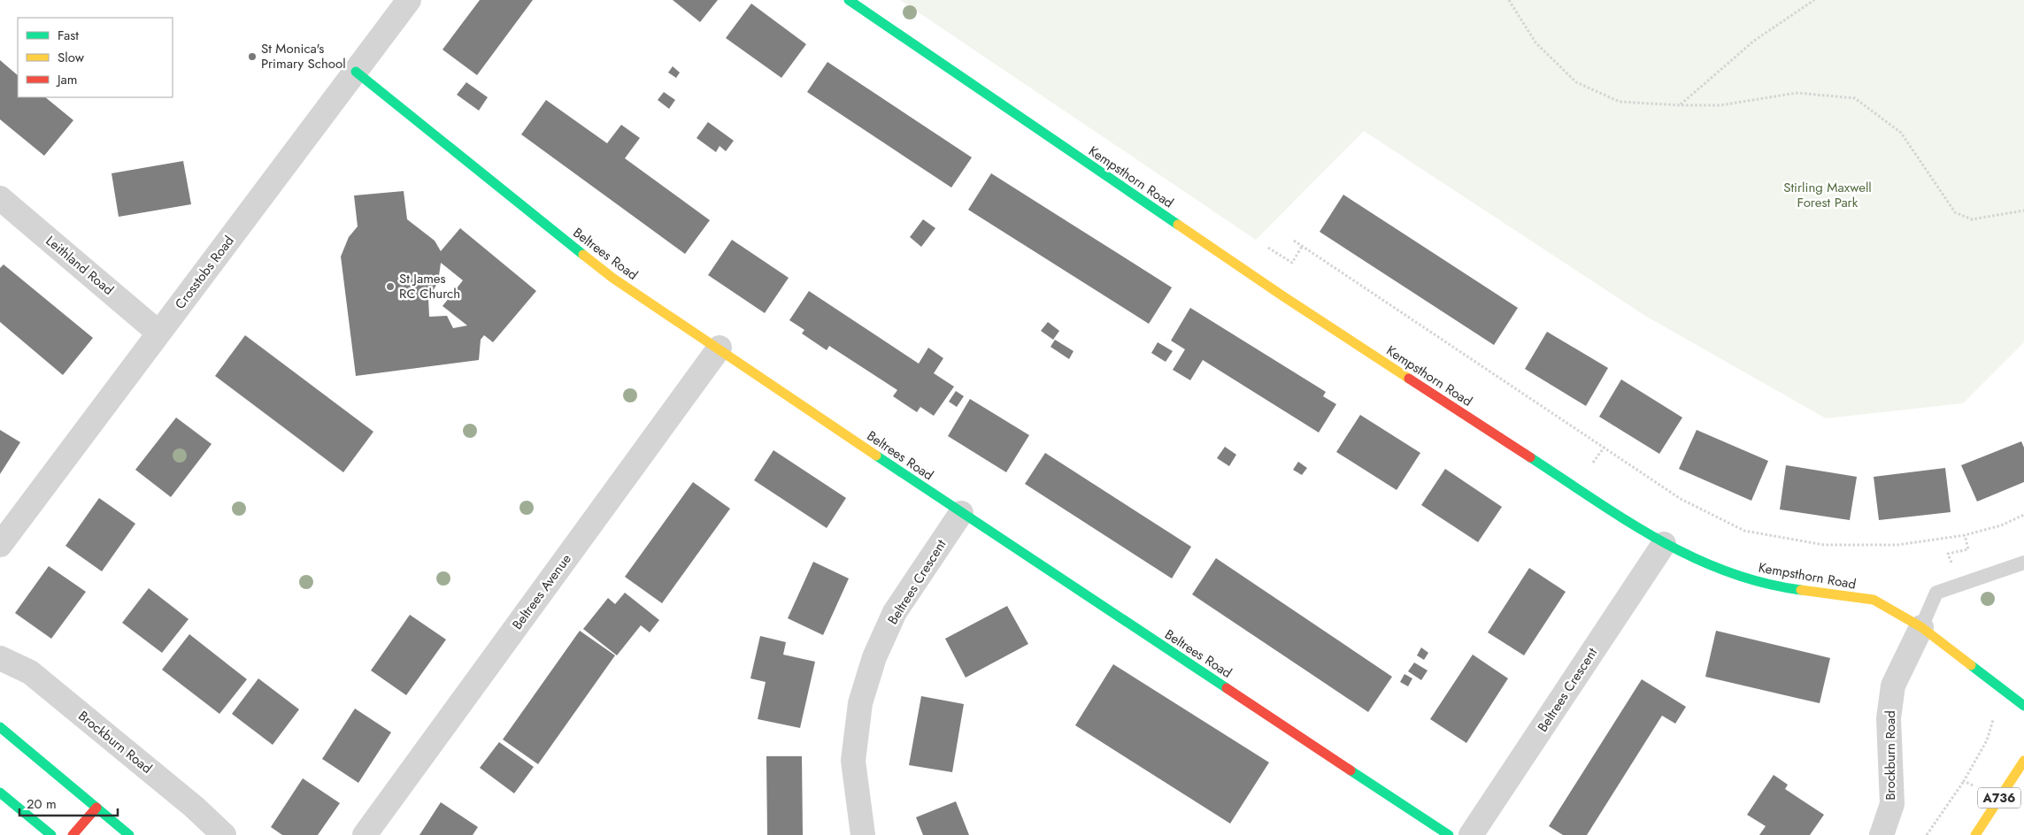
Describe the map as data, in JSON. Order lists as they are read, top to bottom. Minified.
{"streets":{"street":["Kempsthorn Road","Beltrees Road","Leithland Road","Crosstobs Road","Beltrees Crescent","Beltrees Avenue","Brockburn Road","A736"]},"crossings":[["Kempsthorn Road","Beltrees Crescent"],["Kempsthorn Road","Brockburn Road"],["Beltrees Road","Crosstobs Road"],["Beltrees Road","Beltrees Crescent"],["Beltrees Road","Beltrees Avenue"],["Leithland Road","Crosstobs Road"]],"parks":["Stirling Maxwell Forest Park"],"places":["St Monica's Primary School","St James RC Church"],"legend":["Fast","Slow","Jam"],"scale_bar":"20 m"}
